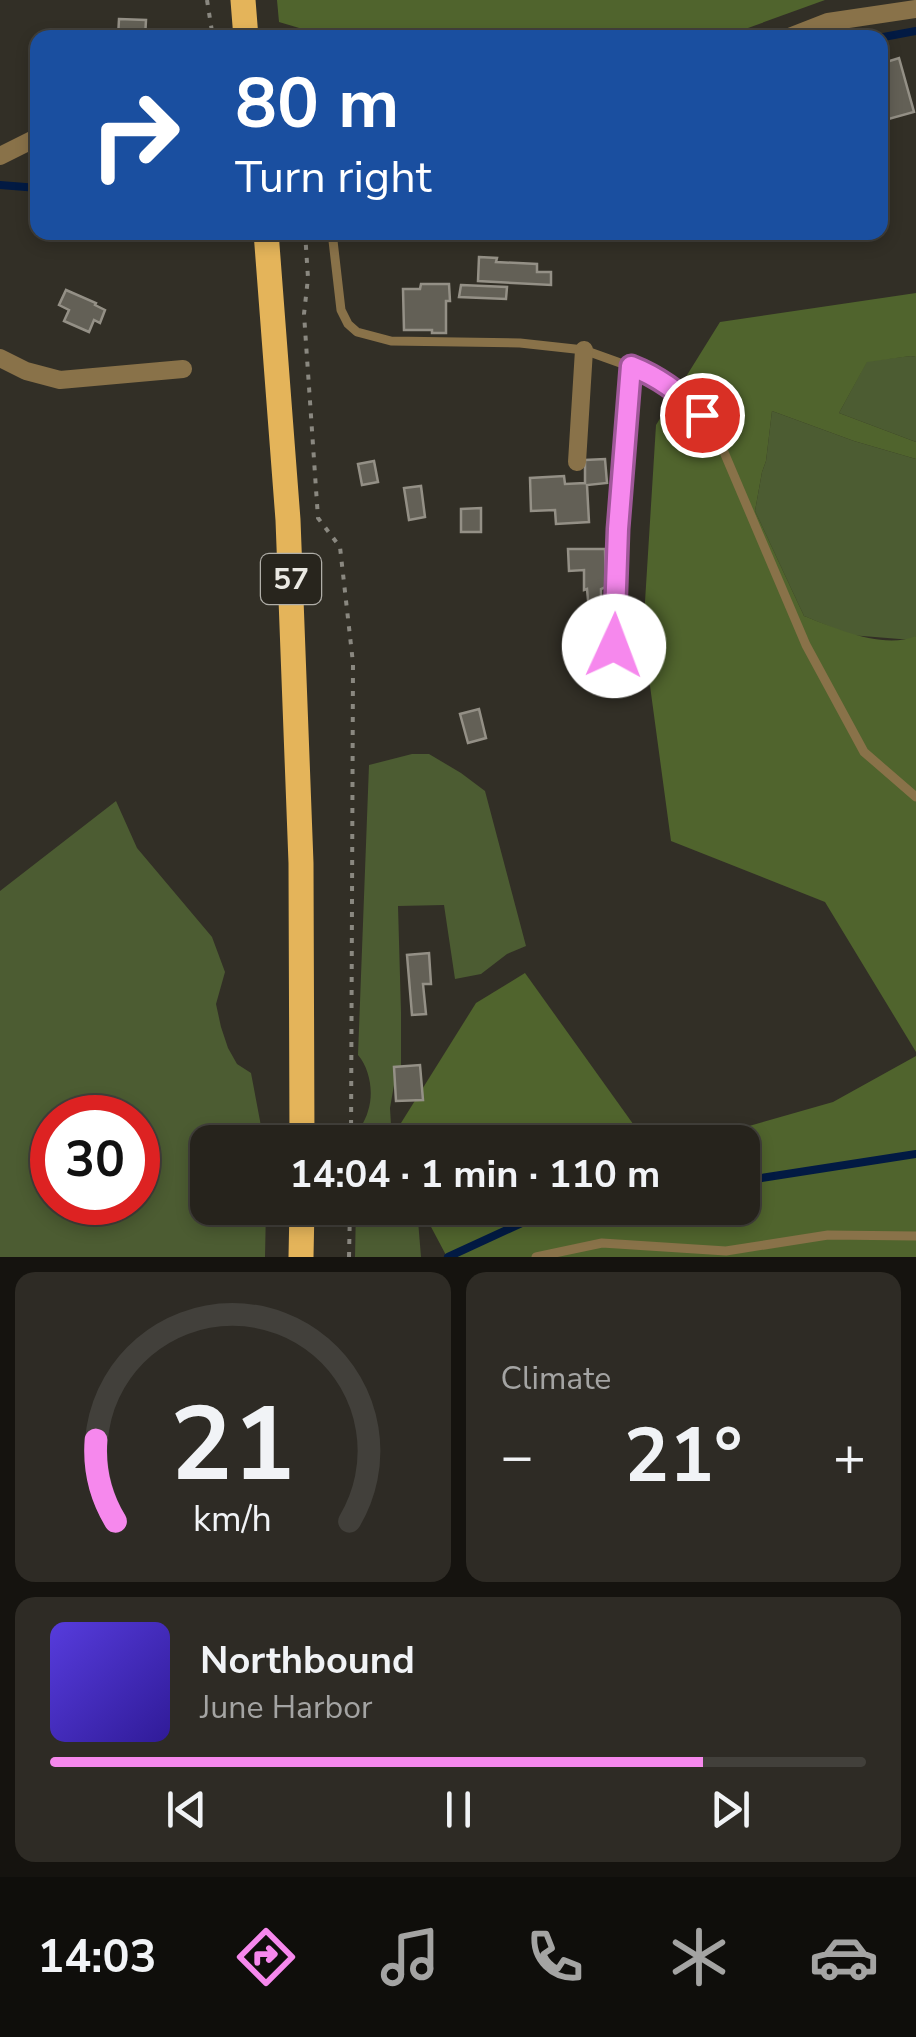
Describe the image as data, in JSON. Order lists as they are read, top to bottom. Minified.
{"streets":{"main road":["57"]},"page":{"turn":["80 m","Turn right"],"limit":"30","trip":"14:04 · 1 min · 110 m","tile":"Climate","heat":["−","21°","+"],"song":["Northbound","June Harbor"],"tabs":"14:03","gauge":["21","km/h"]}}
